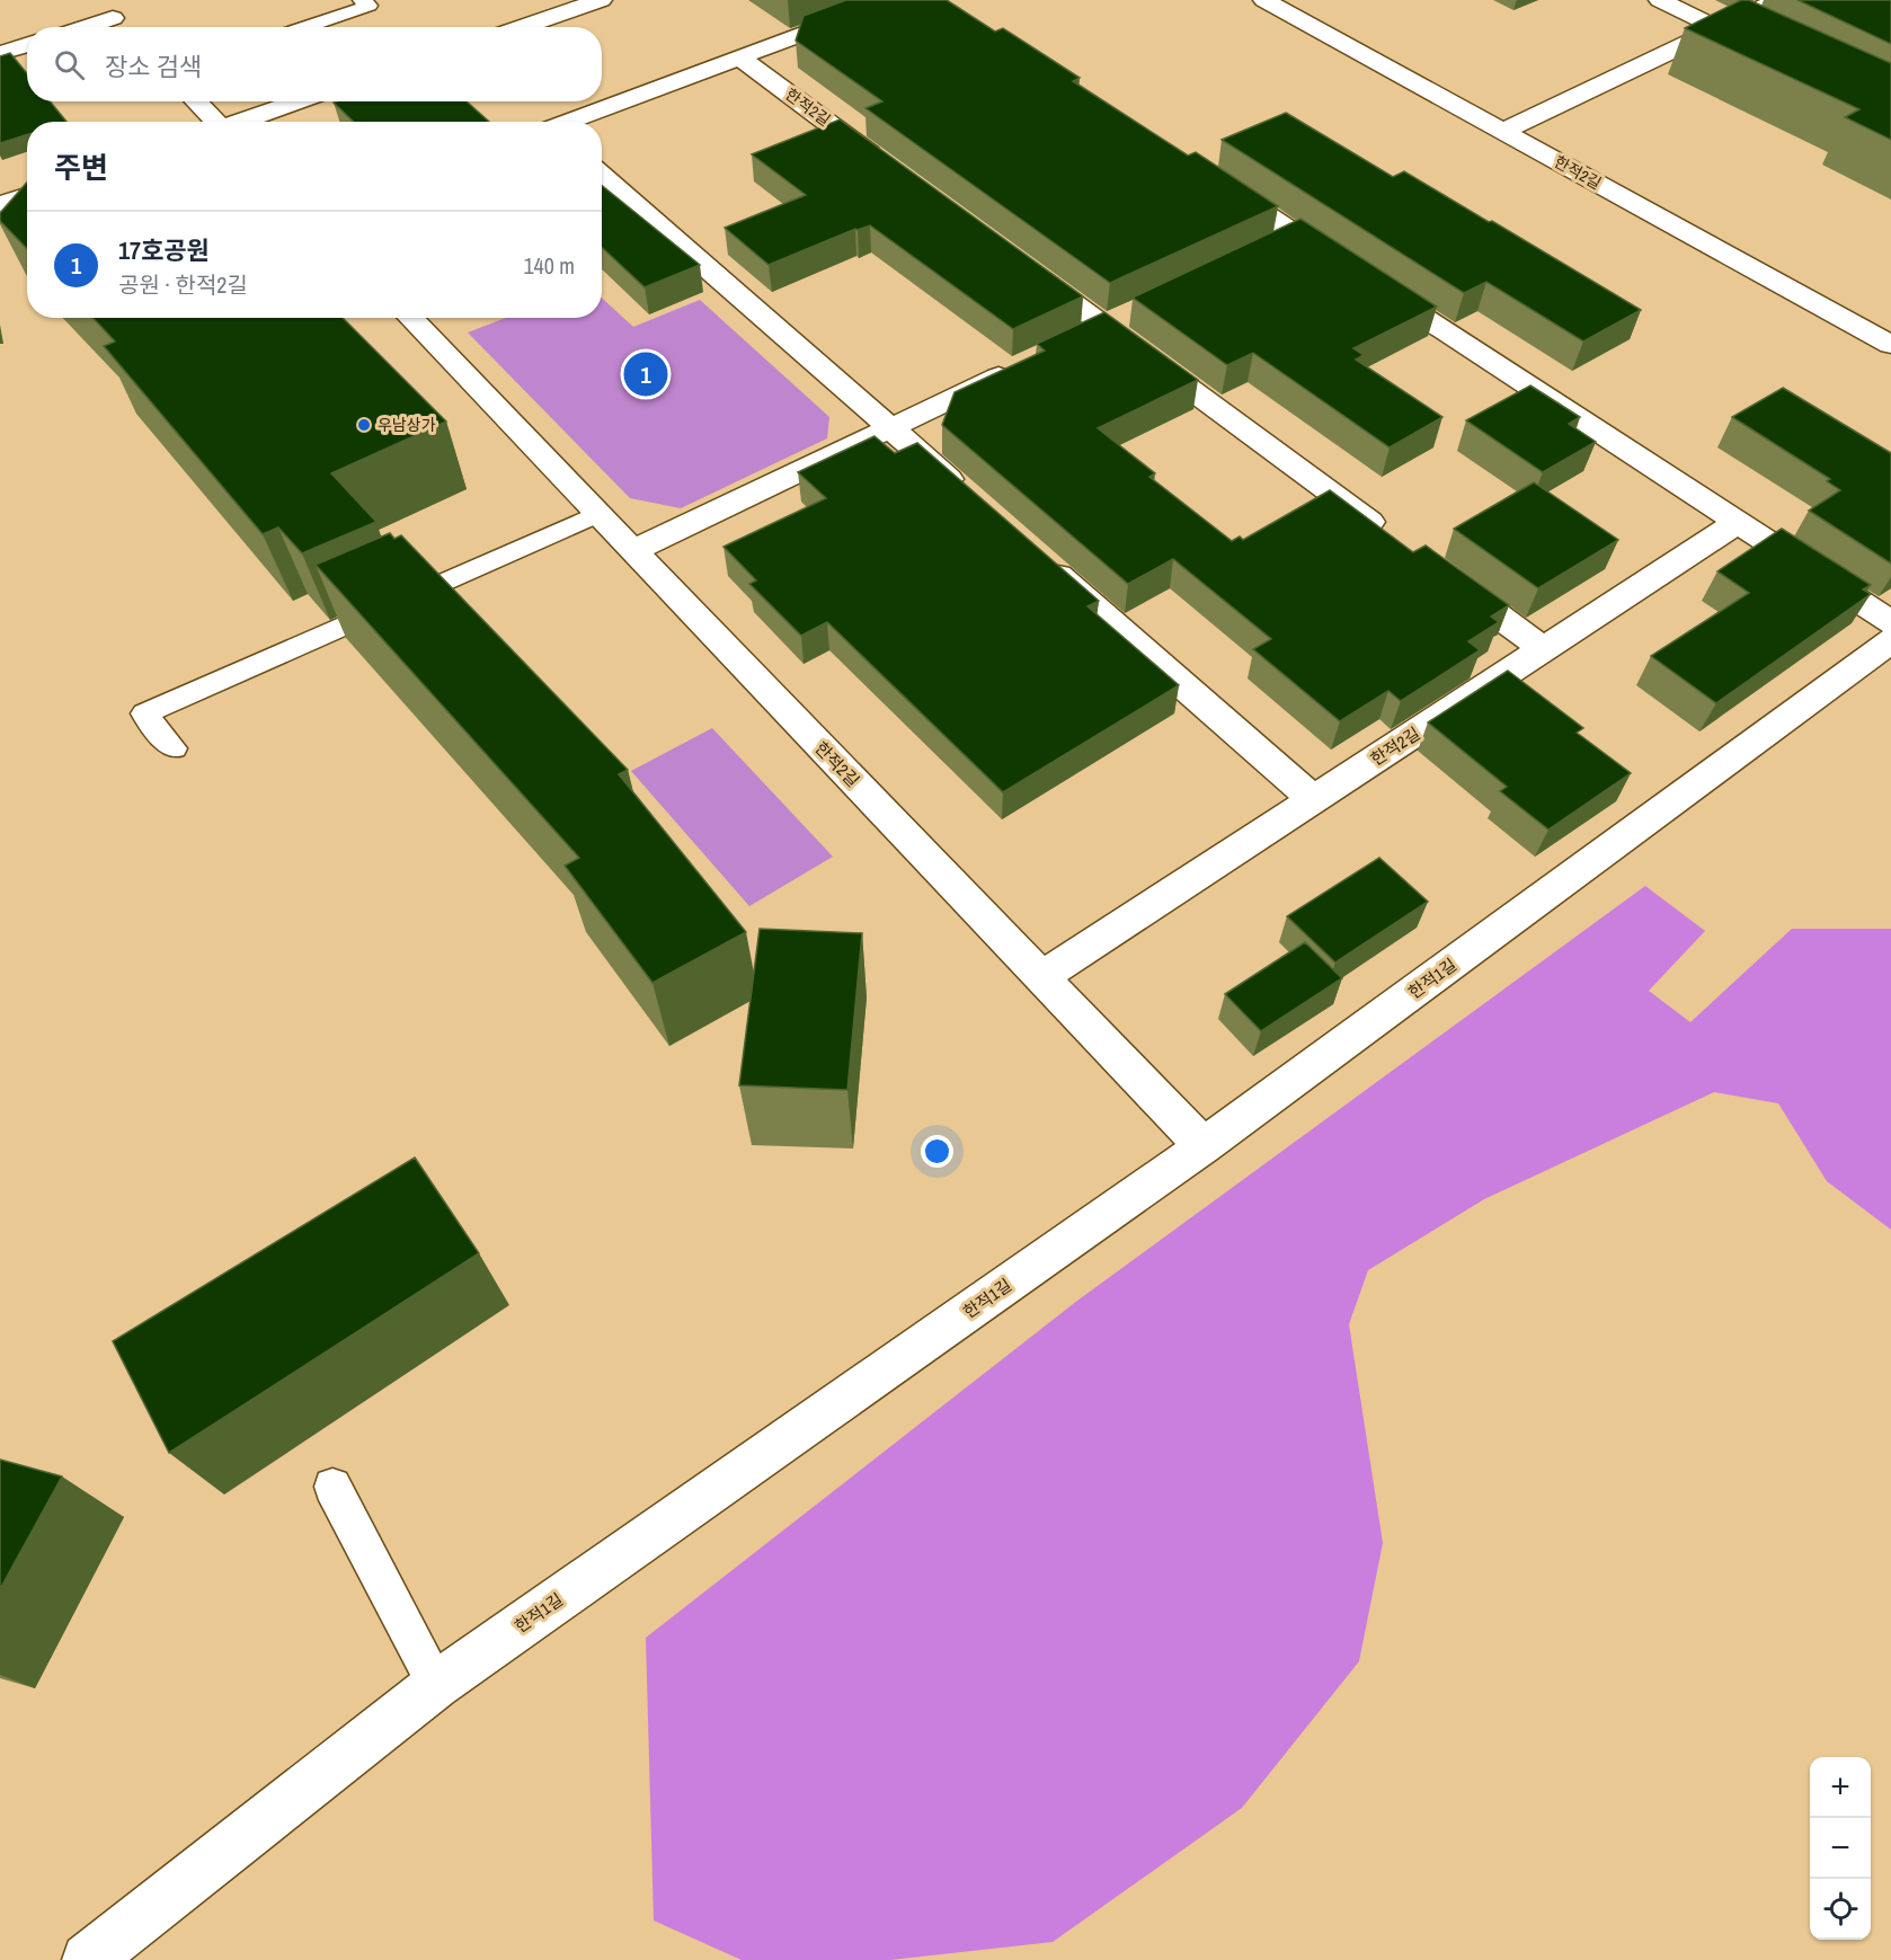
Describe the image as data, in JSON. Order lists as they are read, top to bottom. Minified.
{"streets":{"street":["한적2길","한적1길"]},"crossings":[["한적2길","한적1길"]],"places":["우남상가"],"page":{"search":"장소 검색","heading":"주변","list":[{"mark":"1","name":"17호공원","note":"공원 · 한적2길","value":"140 m"}],"pins":"1","map_buttons":["+","−"]}}
